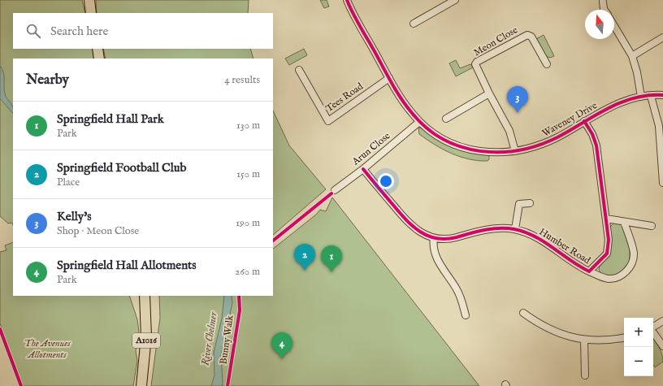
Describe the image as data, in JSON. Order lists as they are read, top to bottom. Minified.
{"streets":{"main road":["A1016"],"street":["Meon Close","Tees Road","Waveney Drive","Arun Close","Humber Road"],"cycle path":["Bunny Walk"]},"crossings":[["Meon Close","Waveney Drive"],["Tees Road","Waveney Drive"],["Waveney Drive","Arun Close"],["Waveney Drive","Humber Road"],["Arun Close","Humber Road"]],"water":["River Chelmer"],"parks":["The Avenues Allotments"],"north":"top","page":{"search":"Search here","heading":["Nearby","4 results"],"pins":["3","2","1","4"],"list":[{"mark":"1","name":"Springfield Hall Park","note":"Park","value":"130 m"},{"mark":"2","name":"Springfield Football Club","note":"Place","value":"150 m"},{"mark":"3","name":"Kelly's","note":"Shop · Meon Close","value":"190 m"},{"mark":"4","name":"Springfield Hall Allotments","note":"Park","value":"260 m"}],"map_buttons":["+","−"]}}
